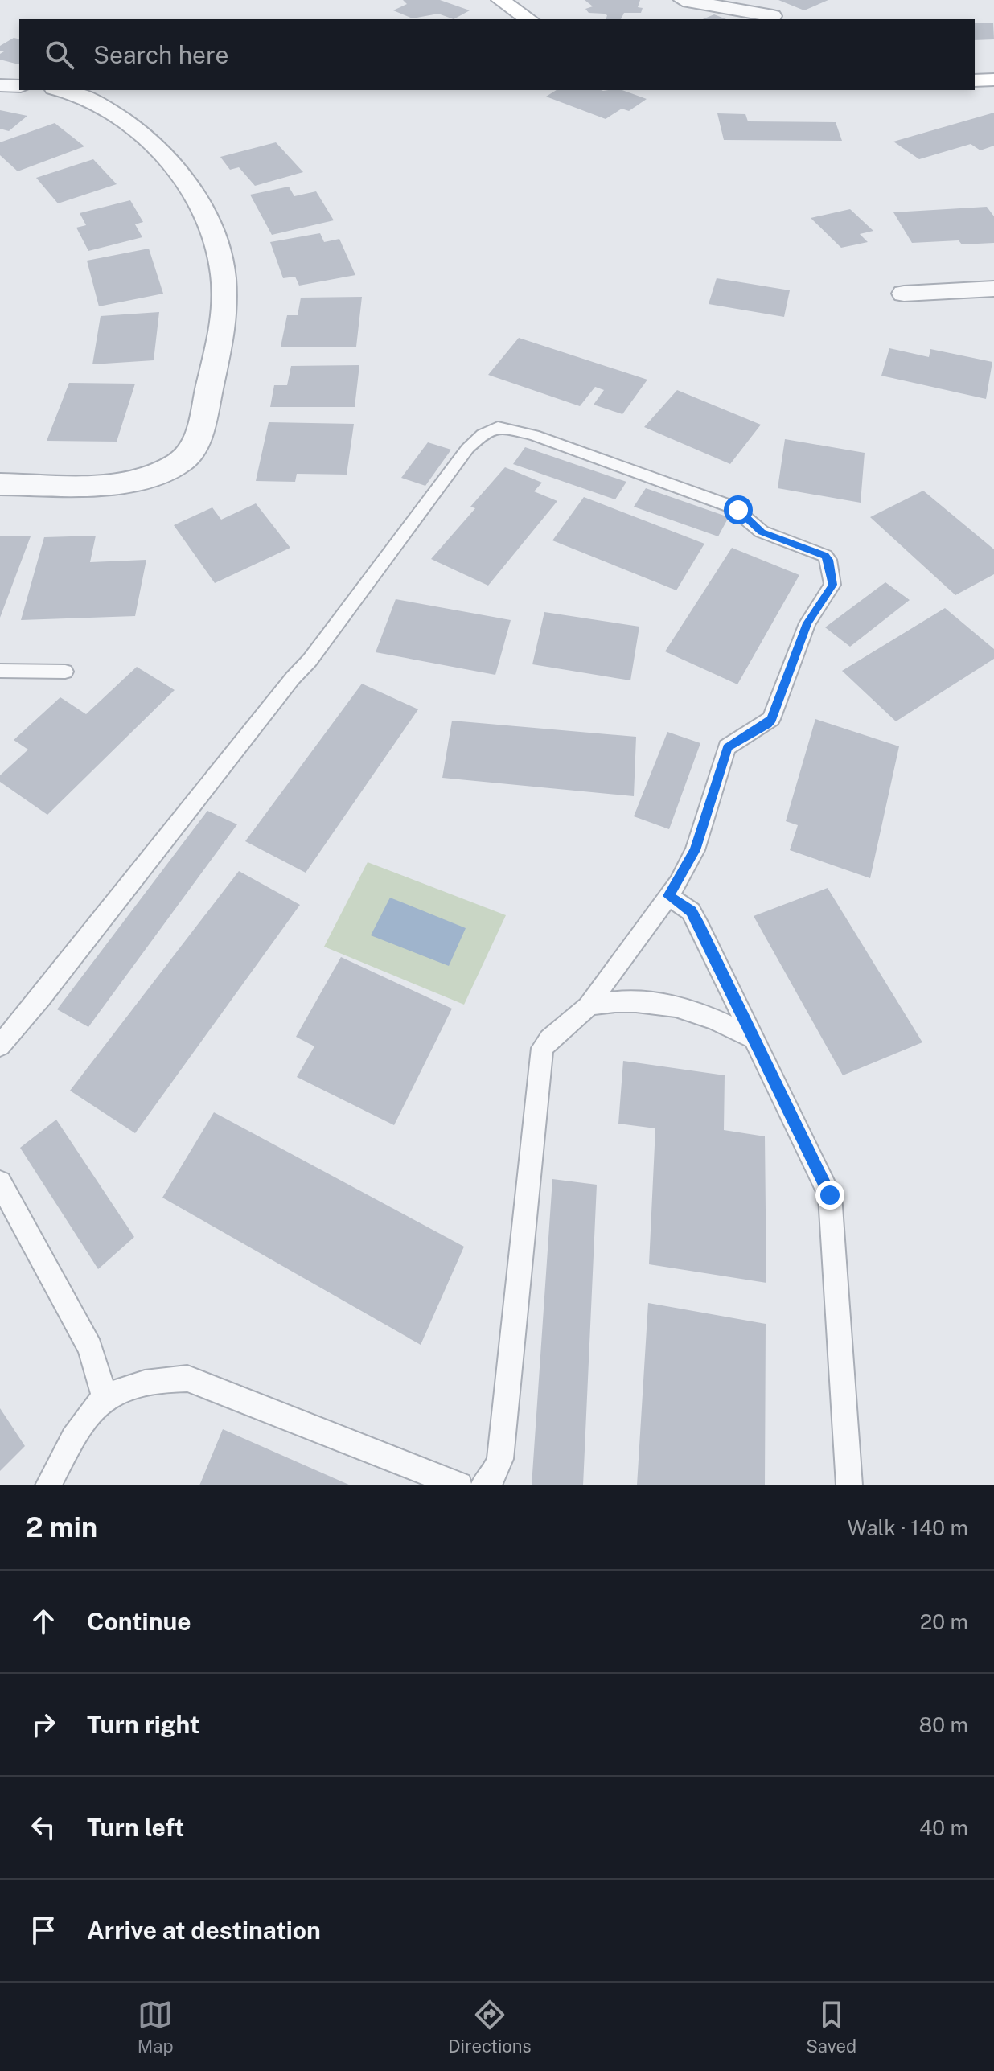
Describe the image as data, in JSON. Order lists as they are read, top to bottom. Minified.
{"page":{"search":"Search here","heading":["2 min","Walk · 140 m"],"list":[["Continue","20 m"],["Turn right","80 m"],["Turn left","40 m"],"Arrive at destination"],"nav":["Map","Directions","Saved"]}}
